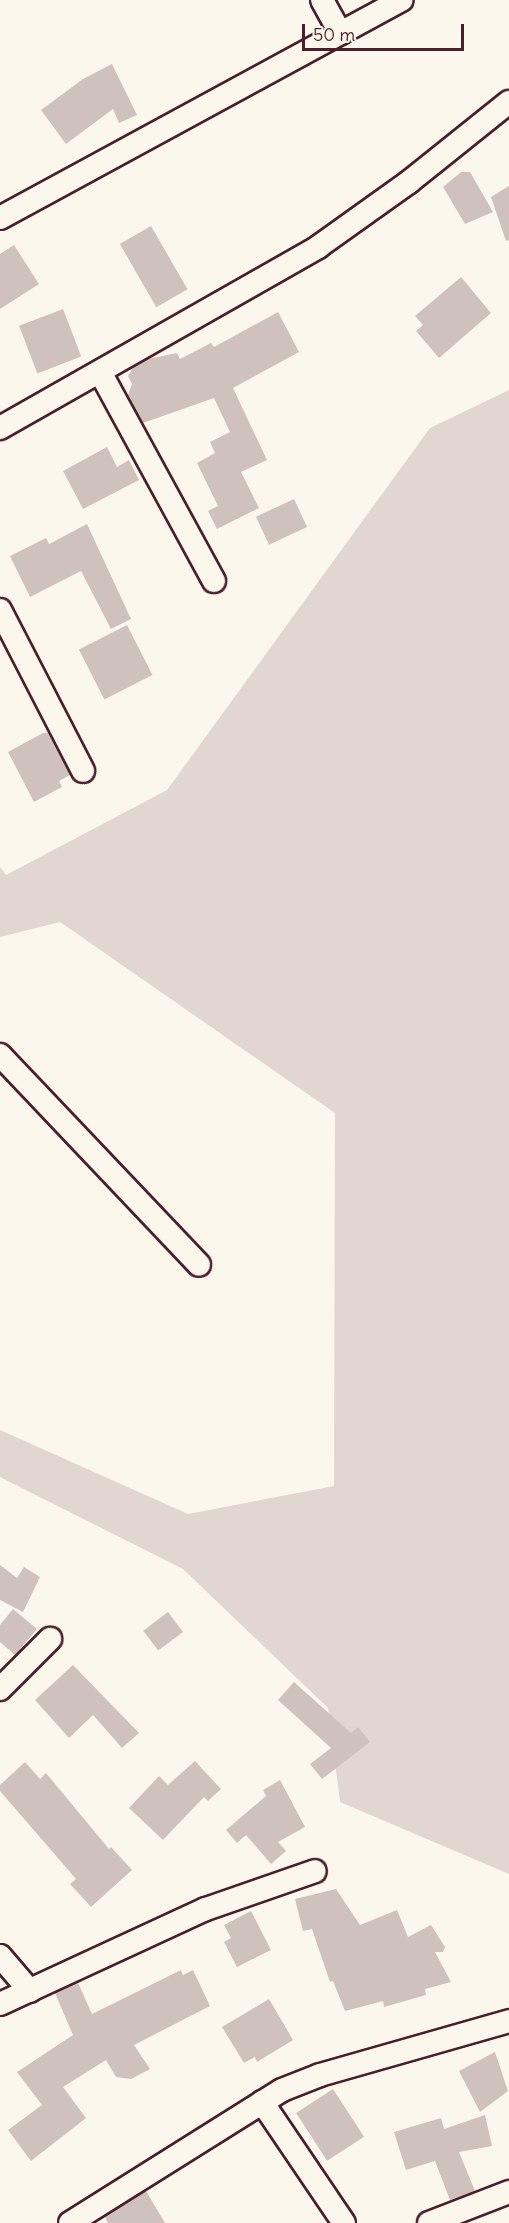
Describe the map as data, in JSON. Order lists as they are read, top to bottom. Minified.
{"scale_bar":"50 m"}
